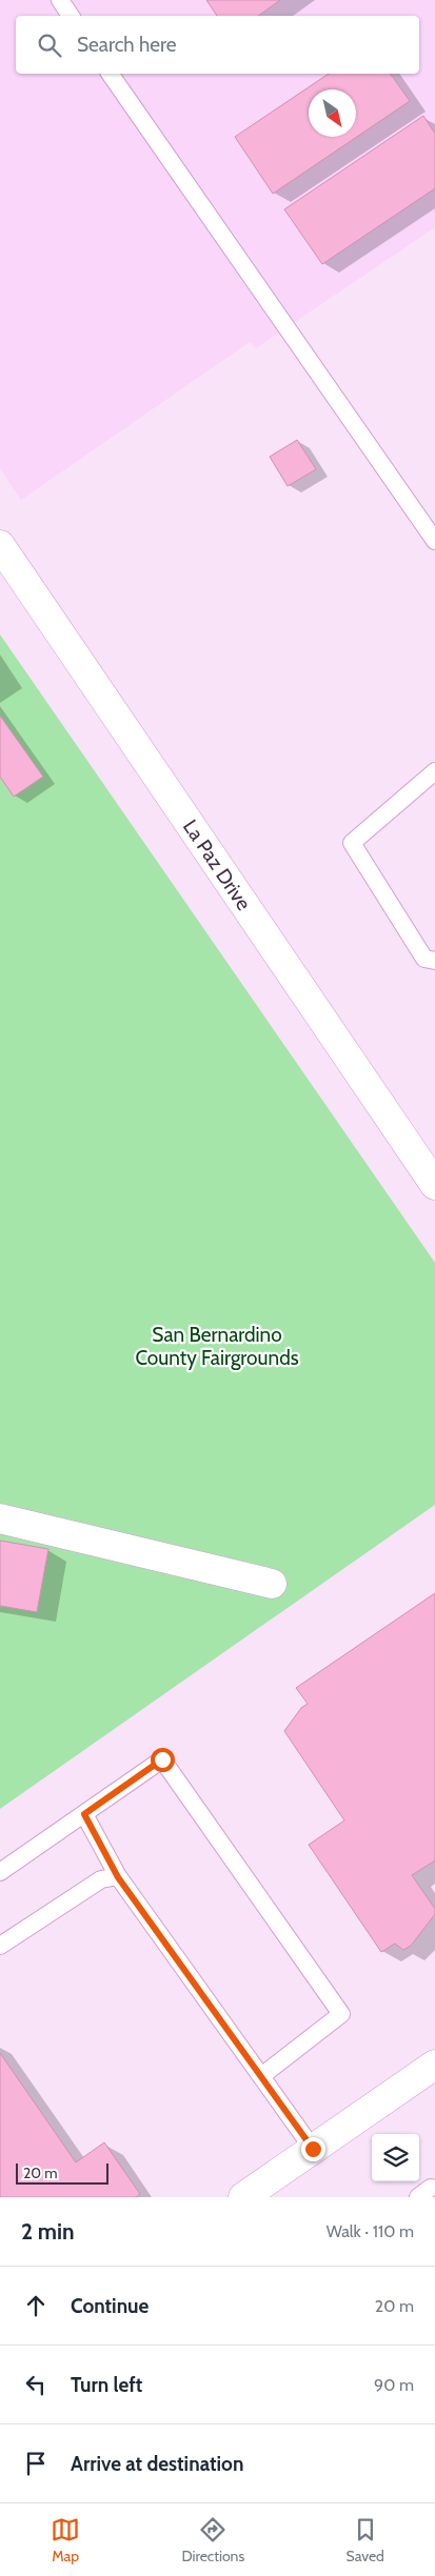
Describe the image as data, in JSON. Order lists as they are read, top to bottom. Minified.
{"streets":{"street":["La Paz Drive"]},"parks":["San Bernardino County Fairgrounds"],"scale_bar":"20 m","north":"bottom right","page":{"search":"Search here","scale":"20 m","heading":["2 min","Walk · 110 m"],"list":[["Continue","20 m"],["Turn left","90 m"],"Arrive at destination"],"nav":["Map","Directions","Saved"]}}
